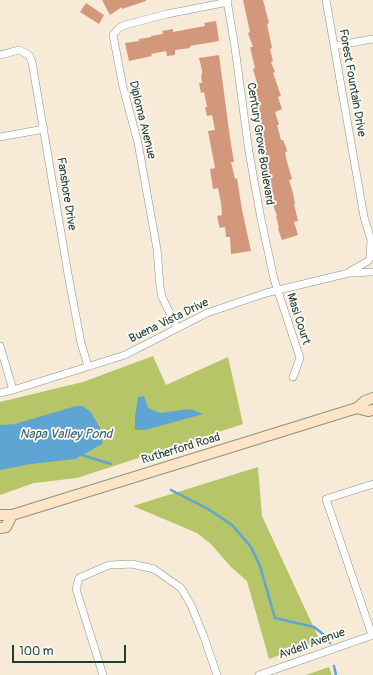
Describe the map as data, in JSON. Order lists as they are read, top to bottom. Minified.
{"streets":{"main road":["Rutherford Road"],"street":["Forest Fountain Drive","Diploma Avenue","Century Grove Boulevard","Fanshore Drive","Masi Court","Buena Vista Drive","Avdell Avenue"]},"crossings":[["Forest Fountain Drive","Buena Vista Drive"],["Diploma Avenue","Century Grove Boulevard"],["Diploma Avenue","Buena Vista Drive"],["Century Grove Boulevard","Masi Court"],["Century Grove Boulevard","Buena Vista Drive"],["Fanshore Drive","Buena Vista Drive"],["Masi Court","Buena Vista Drive"]],"water":["Napa Valley Pond"],"scale_bar":"100 m"}
